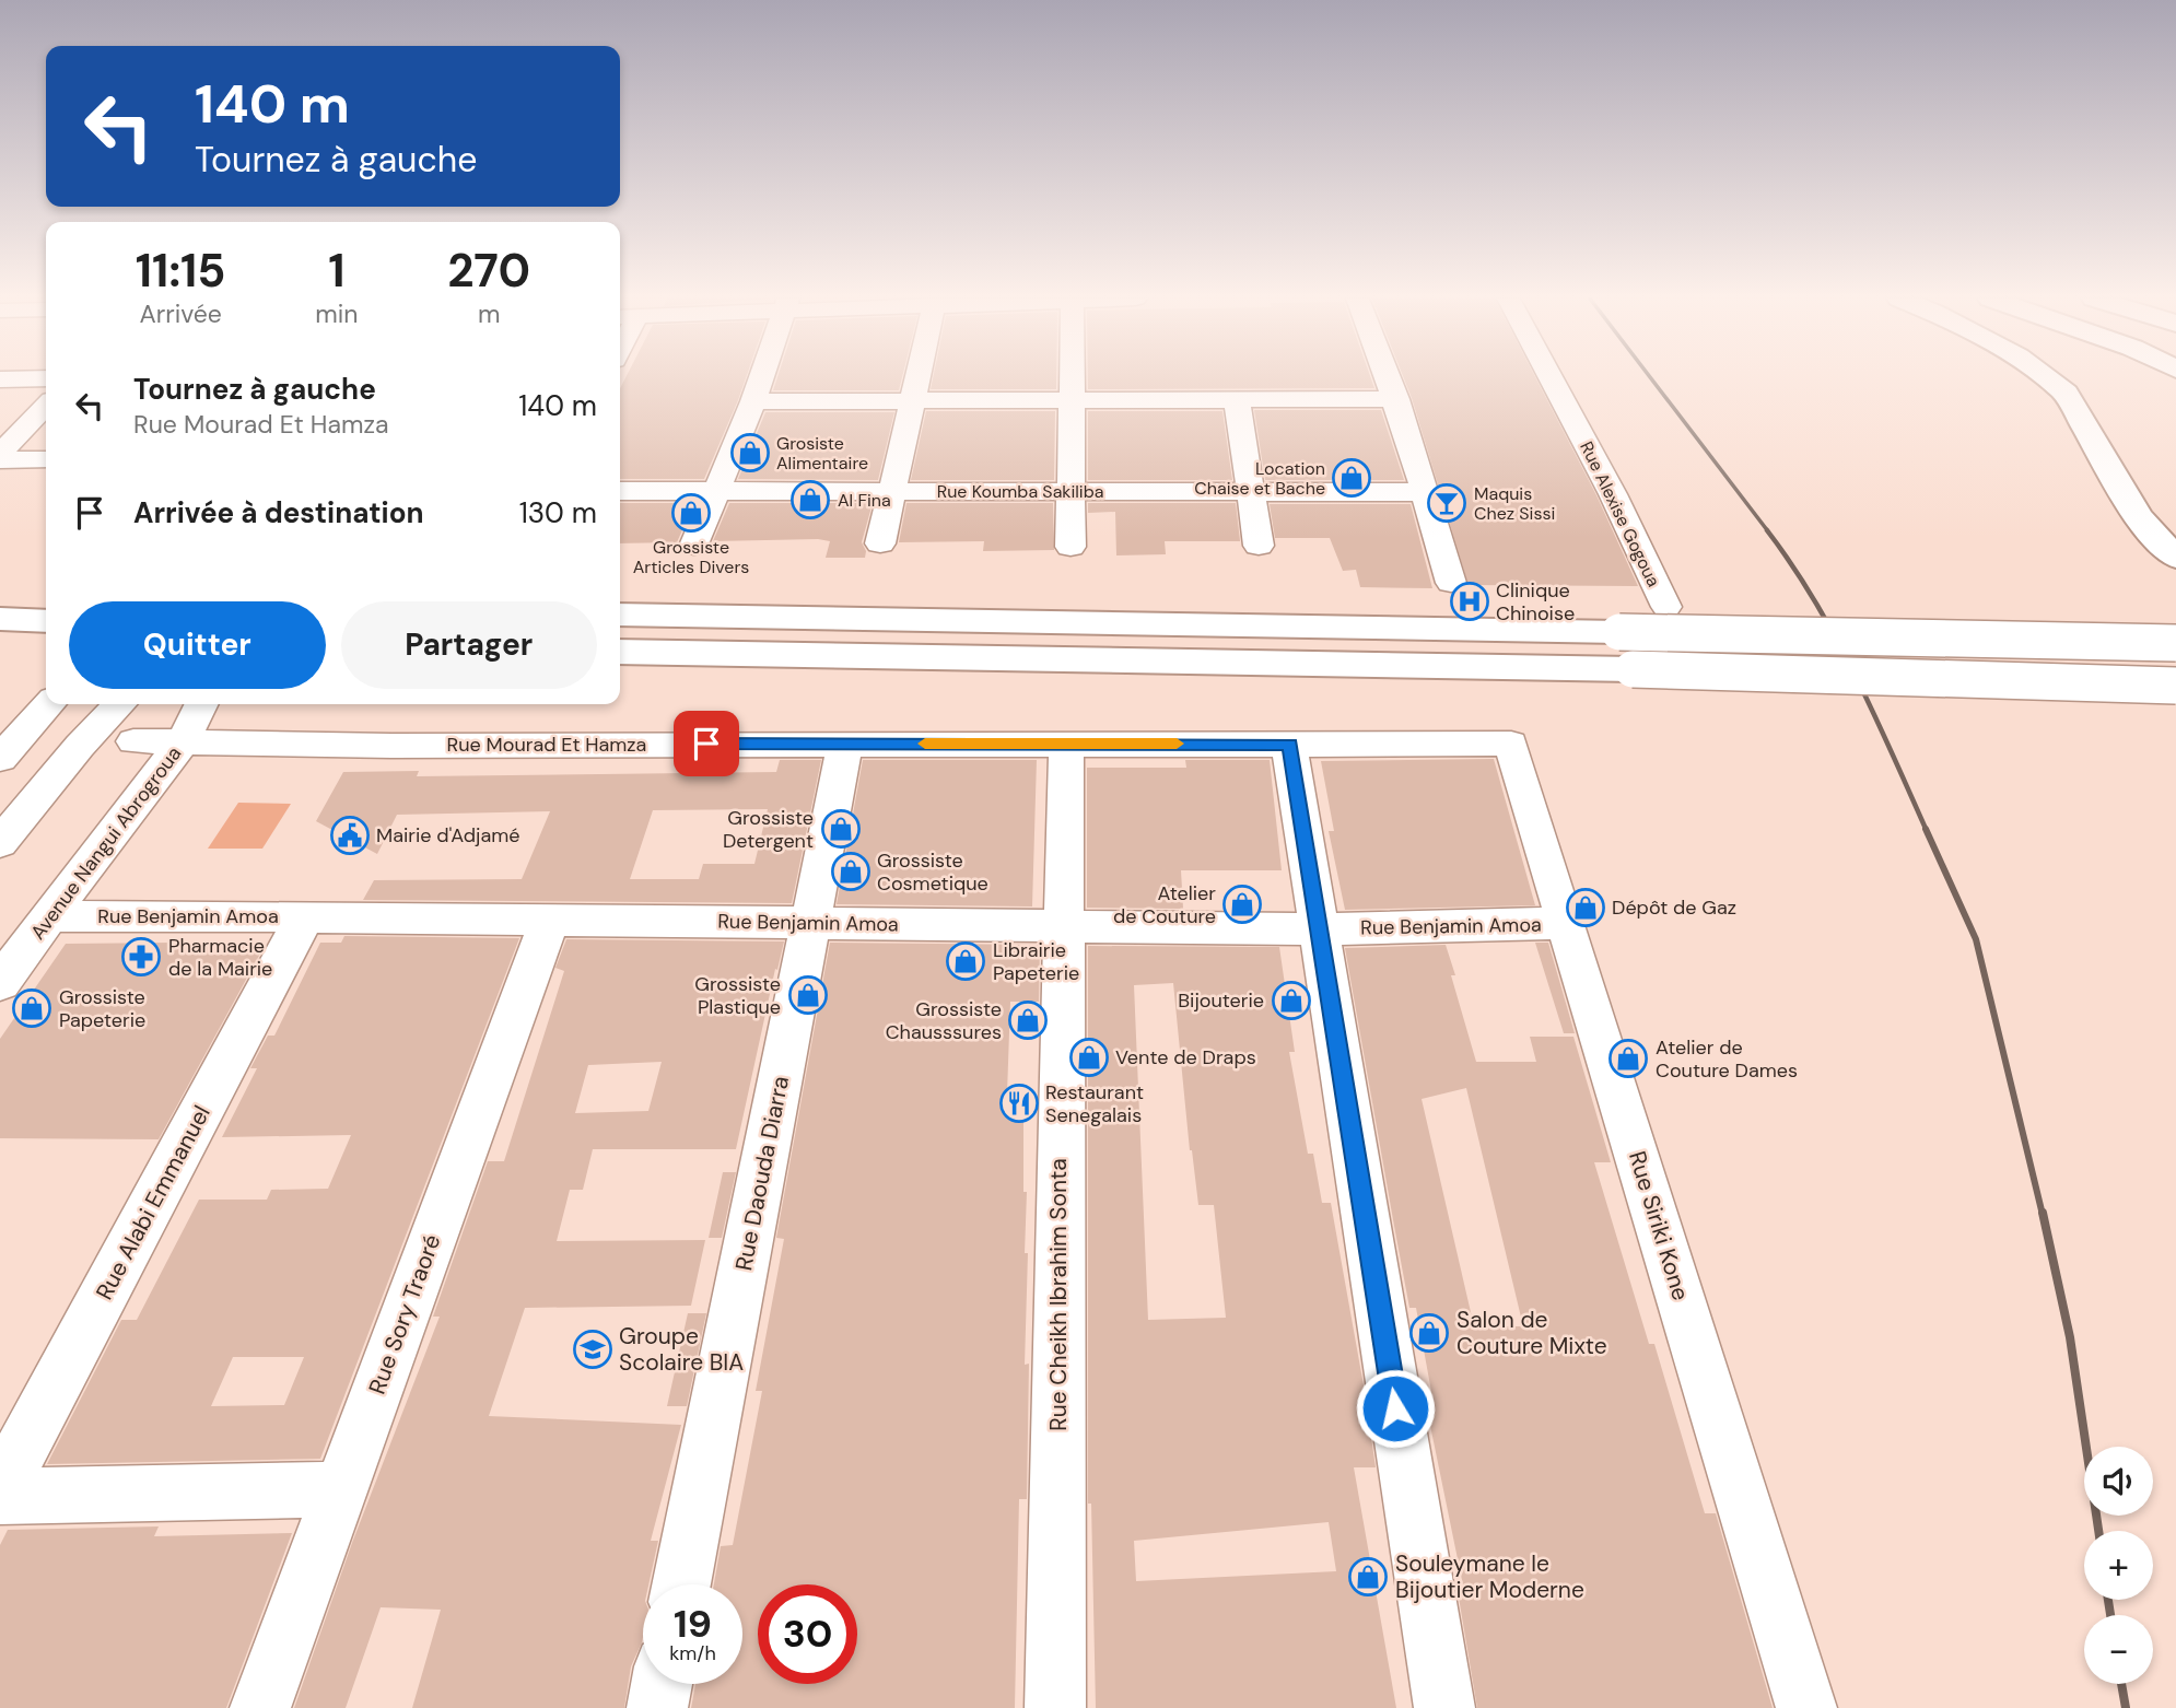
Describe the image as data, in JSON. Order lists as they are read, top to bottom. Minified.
{"streets":{"street":["Rue Koumba Sakiliba","Rue Alexise Gogoua","Rue Mourad Et Hamza","Avenue Nangui Abrogroua","Rue Benjamin Amoa","Rue Daouda Diarra","Rue Alabi Emmanuel","Rue Siriki Kone","Rue Cheikh Ibrahim Sonta","Rue Sory Traoré"]},"crossings":[["Rue Mourad Et Hamza","Avenue Nangui Abrogroua"],["Rue Mourad Et Hamza","Rue Daouda Diarra"],["Rue Mourad Et Hamza","Rue Siriki Kone"],["Rue Mourad Et Hamza","Rue Cheikh Ibrahim Sonta"],["Avenue Nangui Abrogroua","Rue Benjamin Amoa"],["Rue Benjamin Amoa","Rue Daouda Diarra"],["Rue Benjamin Amoa","Rue Alabi Emmanuel"],["Rue Benjamin Amoa","Rue Siriki Kone"],["Rue Benjamin Amoa","Rue Cheikh Ibrahim Sonta"],["Rue Benjamin Amoa","Rue Sory Traoré"]],"places":{"shop":["Grosiste Alimentaire","Location Chaise et Bache","Al Fina","Grossiste Articles Divers","Grossiste Detergent","Grossiste Cosmetique","Atelier de Couture","Dépôt de Gaz","Librairie Papeterie","Grossiste Plastique","Bijouterie","Grossiste Papeterie","Grossiste Chausssures","Vente de Draps","Atelier de Couture Dames","Salon de Couture Mixte","Souleymane le Bijoutier Moderne"],"bar":["Maquis Chez Sissi"],"hospital":["Clinique Chinoise"],"public building":["Mairie d'Adjamé"],"pharmacy":["Pharmacie de la Mairie"],"restaurant":["Restaurant Senegalais"],"school or university":["Groupe Scolaire BIA"]},"page":{"turn":["140 m","Tournez à gauche"],"eta":["11:15","Arrivée","1","min","270","m"],"list":[{"name":"Tournez à gauche","note":"Rue Mourad Et Hamza","value":"140 m"},{"name":"Arrivée à destination","value":"130 m"}],"buttons":["Quitter","Partager"],"map_buttons":["+","−"],"speed":"19 km/h","limit":"30"}}
